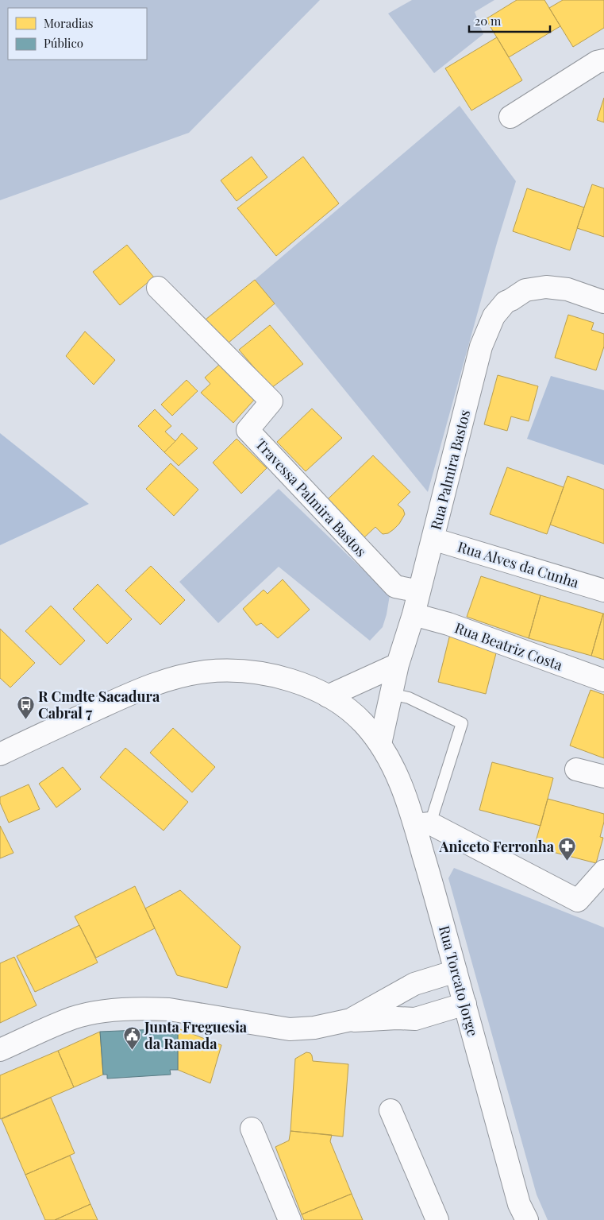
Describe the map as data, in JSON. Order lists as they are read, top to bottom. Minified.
{"streets":{"street":["Rua Palmira Bastos","Travessa Palmira Bastos","Rua Alves da Cunha","Rua Beatriz Costa","Rua Torcato Jorge"]},"crossings":[["Rua Palmira Bastos","Travessa Palmira Bastos"],["Rua Palmira Bastos","Rua Alves da Cunha"],["Rua Palmira Bastos","Rua Beatriz Costa"],["Rua Palmira Bastos","Rua Torcato Jorge"]],"places":{"bus stop":["R Cmdte Sacadura Cabral 7"],"pharmacy":["Aniceto Ferronha"],"public building":["Junta Freguesia da Ramada"]},"legend":["Moradias","Público"],"scale_bar":"20 m"}
